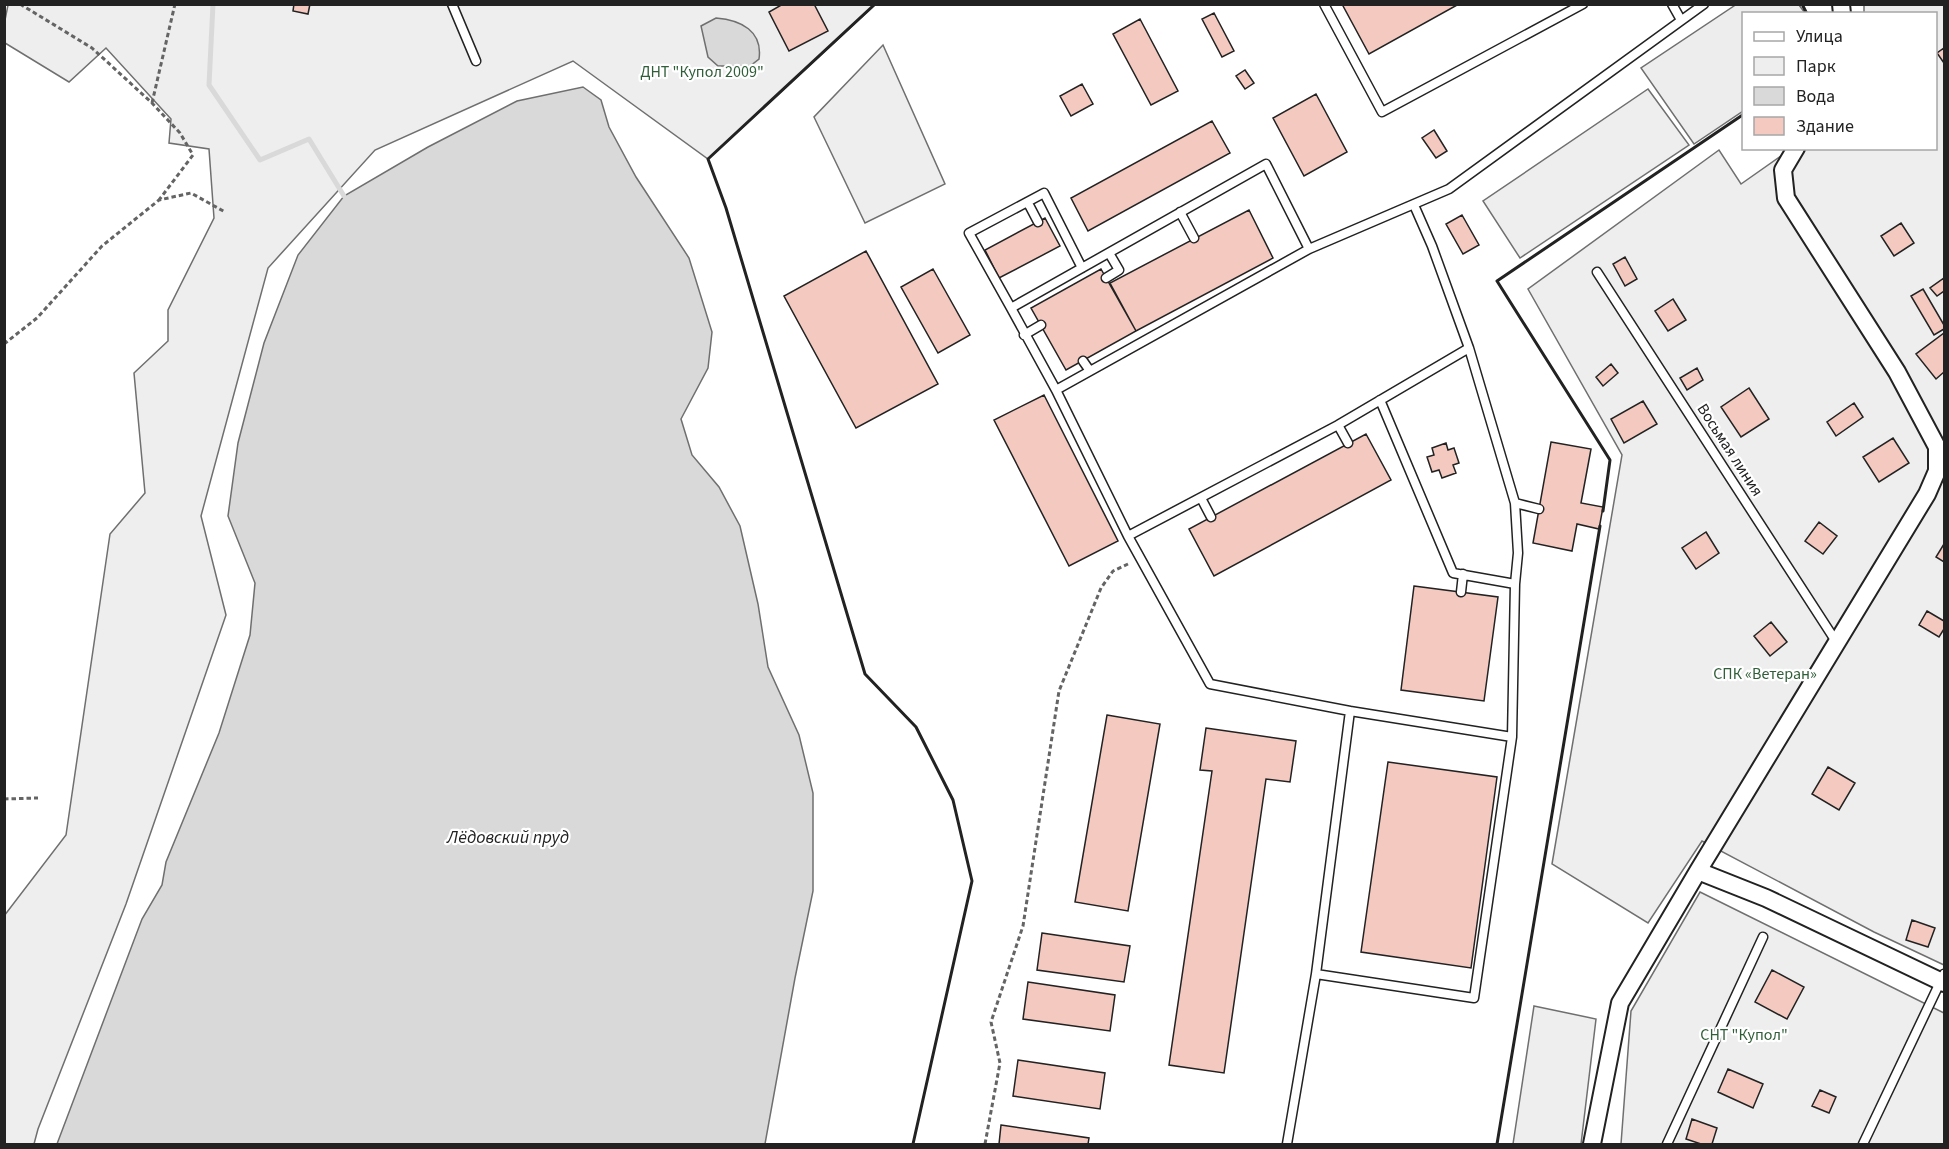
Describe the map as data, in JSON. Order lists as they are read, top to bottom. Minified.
{"streets":{"lane":["Восьмая линия"]},"water":["Лёдовский пруд"],"parks":["ДНТ \"Купол 2009\"","СПК «Ветеран»","СНТ \"Купол\""],"legend":["Улица","Парк","Вода","Здание"]}
